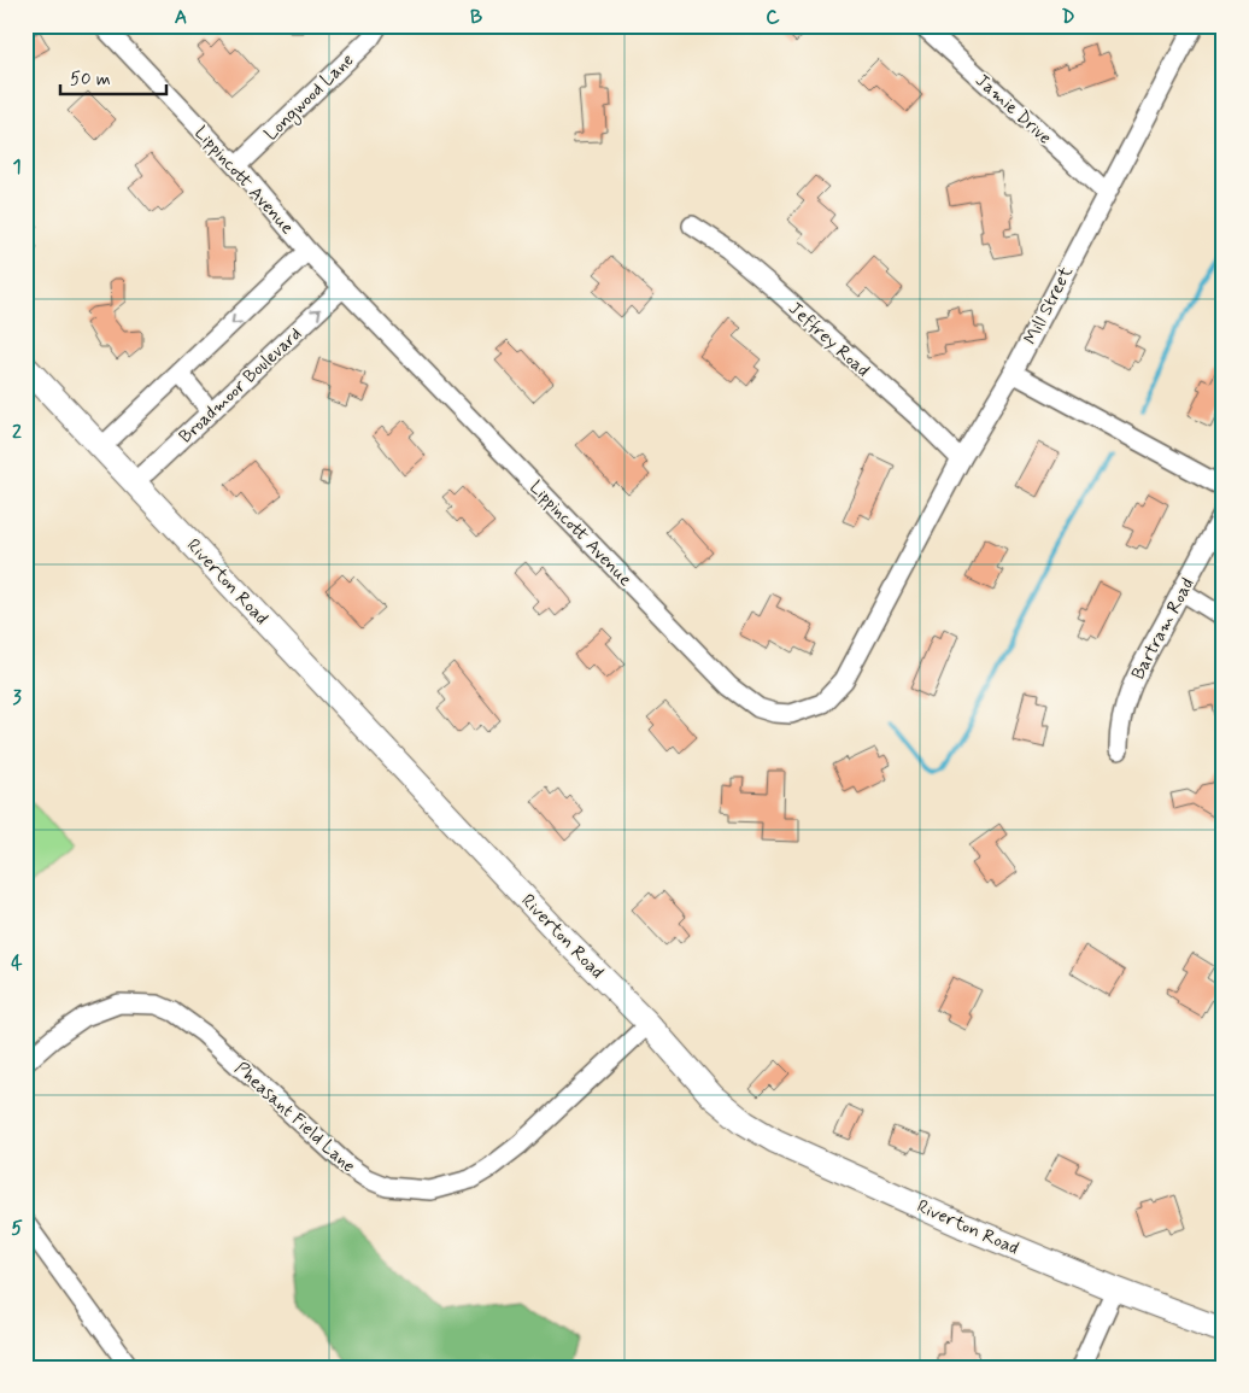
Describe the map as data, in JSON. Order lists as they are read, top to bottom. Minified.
{"streets":{"main road":["Riverton Road"],"street":["Longwood Lane","Jamie Drive","Lippincott Avenue","Mill Street","Jeffrey Road","Broadmoor Boulevard","Bartram Road","Pheasant Field Lane"]},"crossings":[["Longwood Lane","Lippincott Avenue"],["Jamie Drive","Mill Street"],["Lippincott Avenue","Mill Street"],["Lippincott Avenue","Jeffrey Road"],["Lippincott Avenue","Broadmoor Boulevard"],["Broadmoor Boulevard","Riverton Road"],["Riverton Road","Pheasant Field Lane"]],"scale_bar":"50 m","grid":{"columns":["A","B","C","D"],"rows":["1","2","3","4","5"]}}
